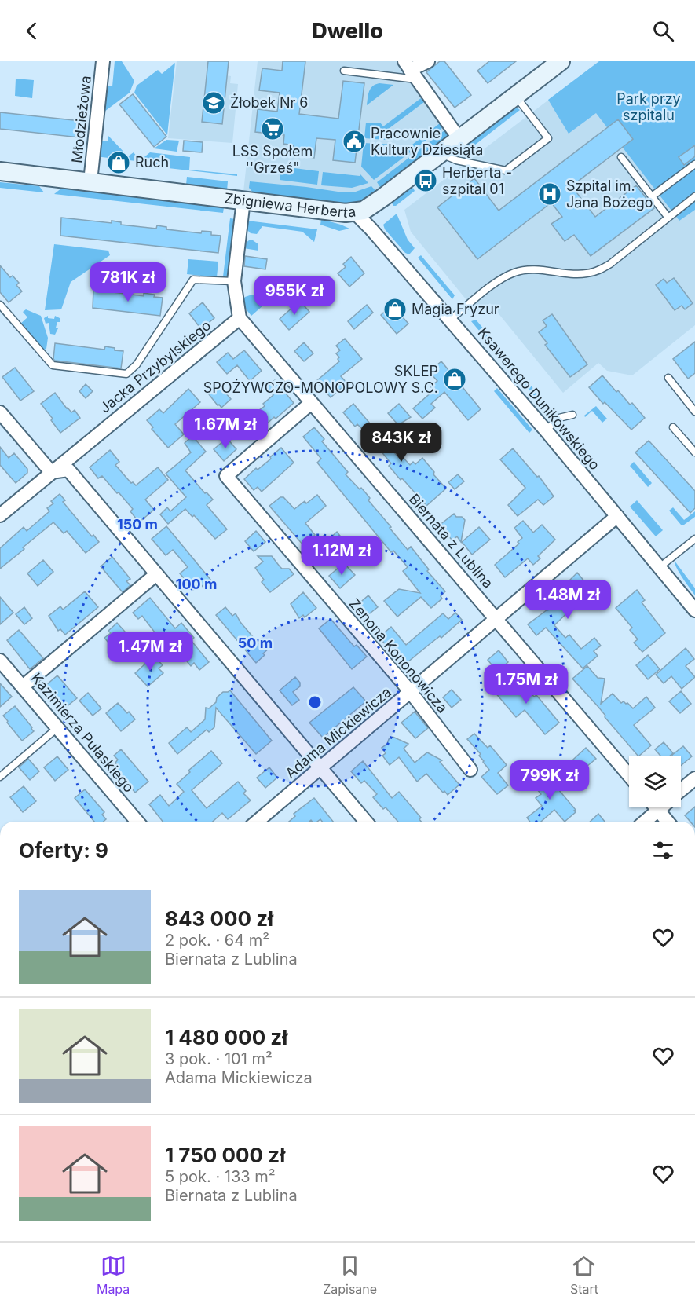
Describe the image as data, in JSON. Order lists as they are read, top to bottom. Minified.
{"streets":{"street":["Młodzieżowa","Zbigniewa Herberta","Jacka Przybylskiego","Ksawerego Dunikowskiego","Biernata z Lublina","Zenona Kononowicza","Kazimierza Pułaskiego","Adama Mickiewicza"]},"crossings":[["Młodzieżowa","Zbigniewa Herberta"],["Zbigniewa Herberta","Ksawerego Dunikowskiego"],["Jacka Przybylskiego","Biernata z Lublina"],["Ksawerego Dunikowskiego","Adama Mickiewicza"],["Biernata z Lublina","Zenona Kononowicza"],["Biernata z Lublina","Adama Mickiewicza"],["Zenona Kononowicza","Adama Mickiewicza"]],"parks":["Park przy szpitalu"],"places":{"school or university":["Żłobek Nr 6"],"supermarket":["LSS Społem ''Grześ\""],"public building":["Pracownie Kultury Dziesiąta"],"shop":["Ruch","Magia Fryzur","SKLEP SPOŻYWCZO-MONOPOLOWY S.C."],"bus stop":["Herberta - szpital 01"],"hospital":["Szpital im. Jana Bożego"]},"page":{"header":"Dwello","price":["781K zł","955K zł","1.67M zł","843K zł","1.12M zł","1.48M zł","1.47M zł","1.75M zł","799K zł"],"heading":"Oferty: 9","list":[{"name":"843 000 zł","note":"2 pok. · 64 m² · Biernata z Lublina"},{"name":"1 480 000 zł","note":"3 pok. · 101 m² · Adama Mickiewicza"},{"name":"1 750 000 zł","note":"5 pok. · 133 m² · Biernata z Lublina"}],"tabs":["Mapa","Zapisane","Start"]},"rings":["150 m","100 m","50 m"]}
